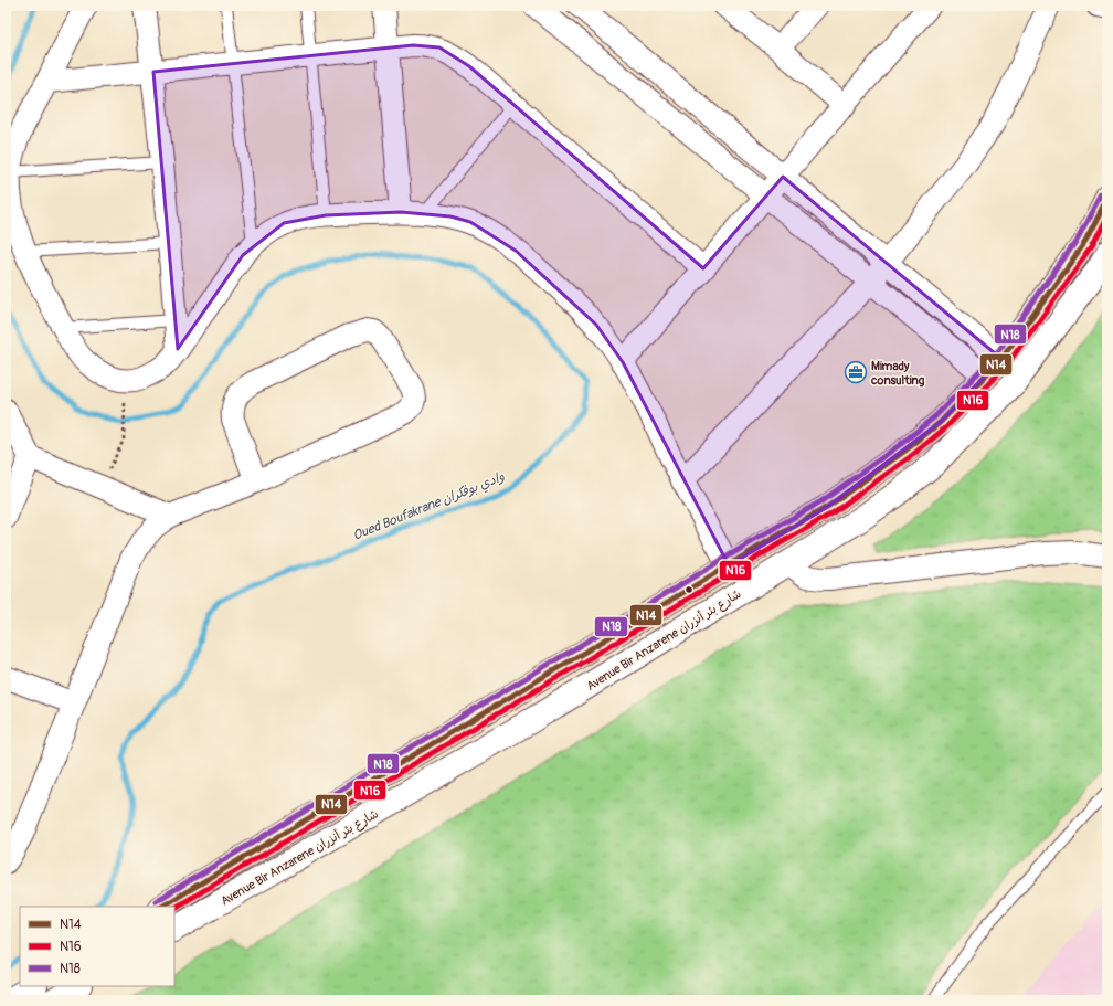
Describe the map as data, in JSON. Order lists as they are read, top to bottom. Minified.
{"streets":{"main road":["Avenue Bir Anzarene شارع بئر أنزران"]},"water":["Oued Boufakrane وادي بوفكران"],"places":{"office":["Mimady consulting"]},"lines":["transit line N18","transit line N14","transit line N16"],"legend":["N14","N16","N18"]}
